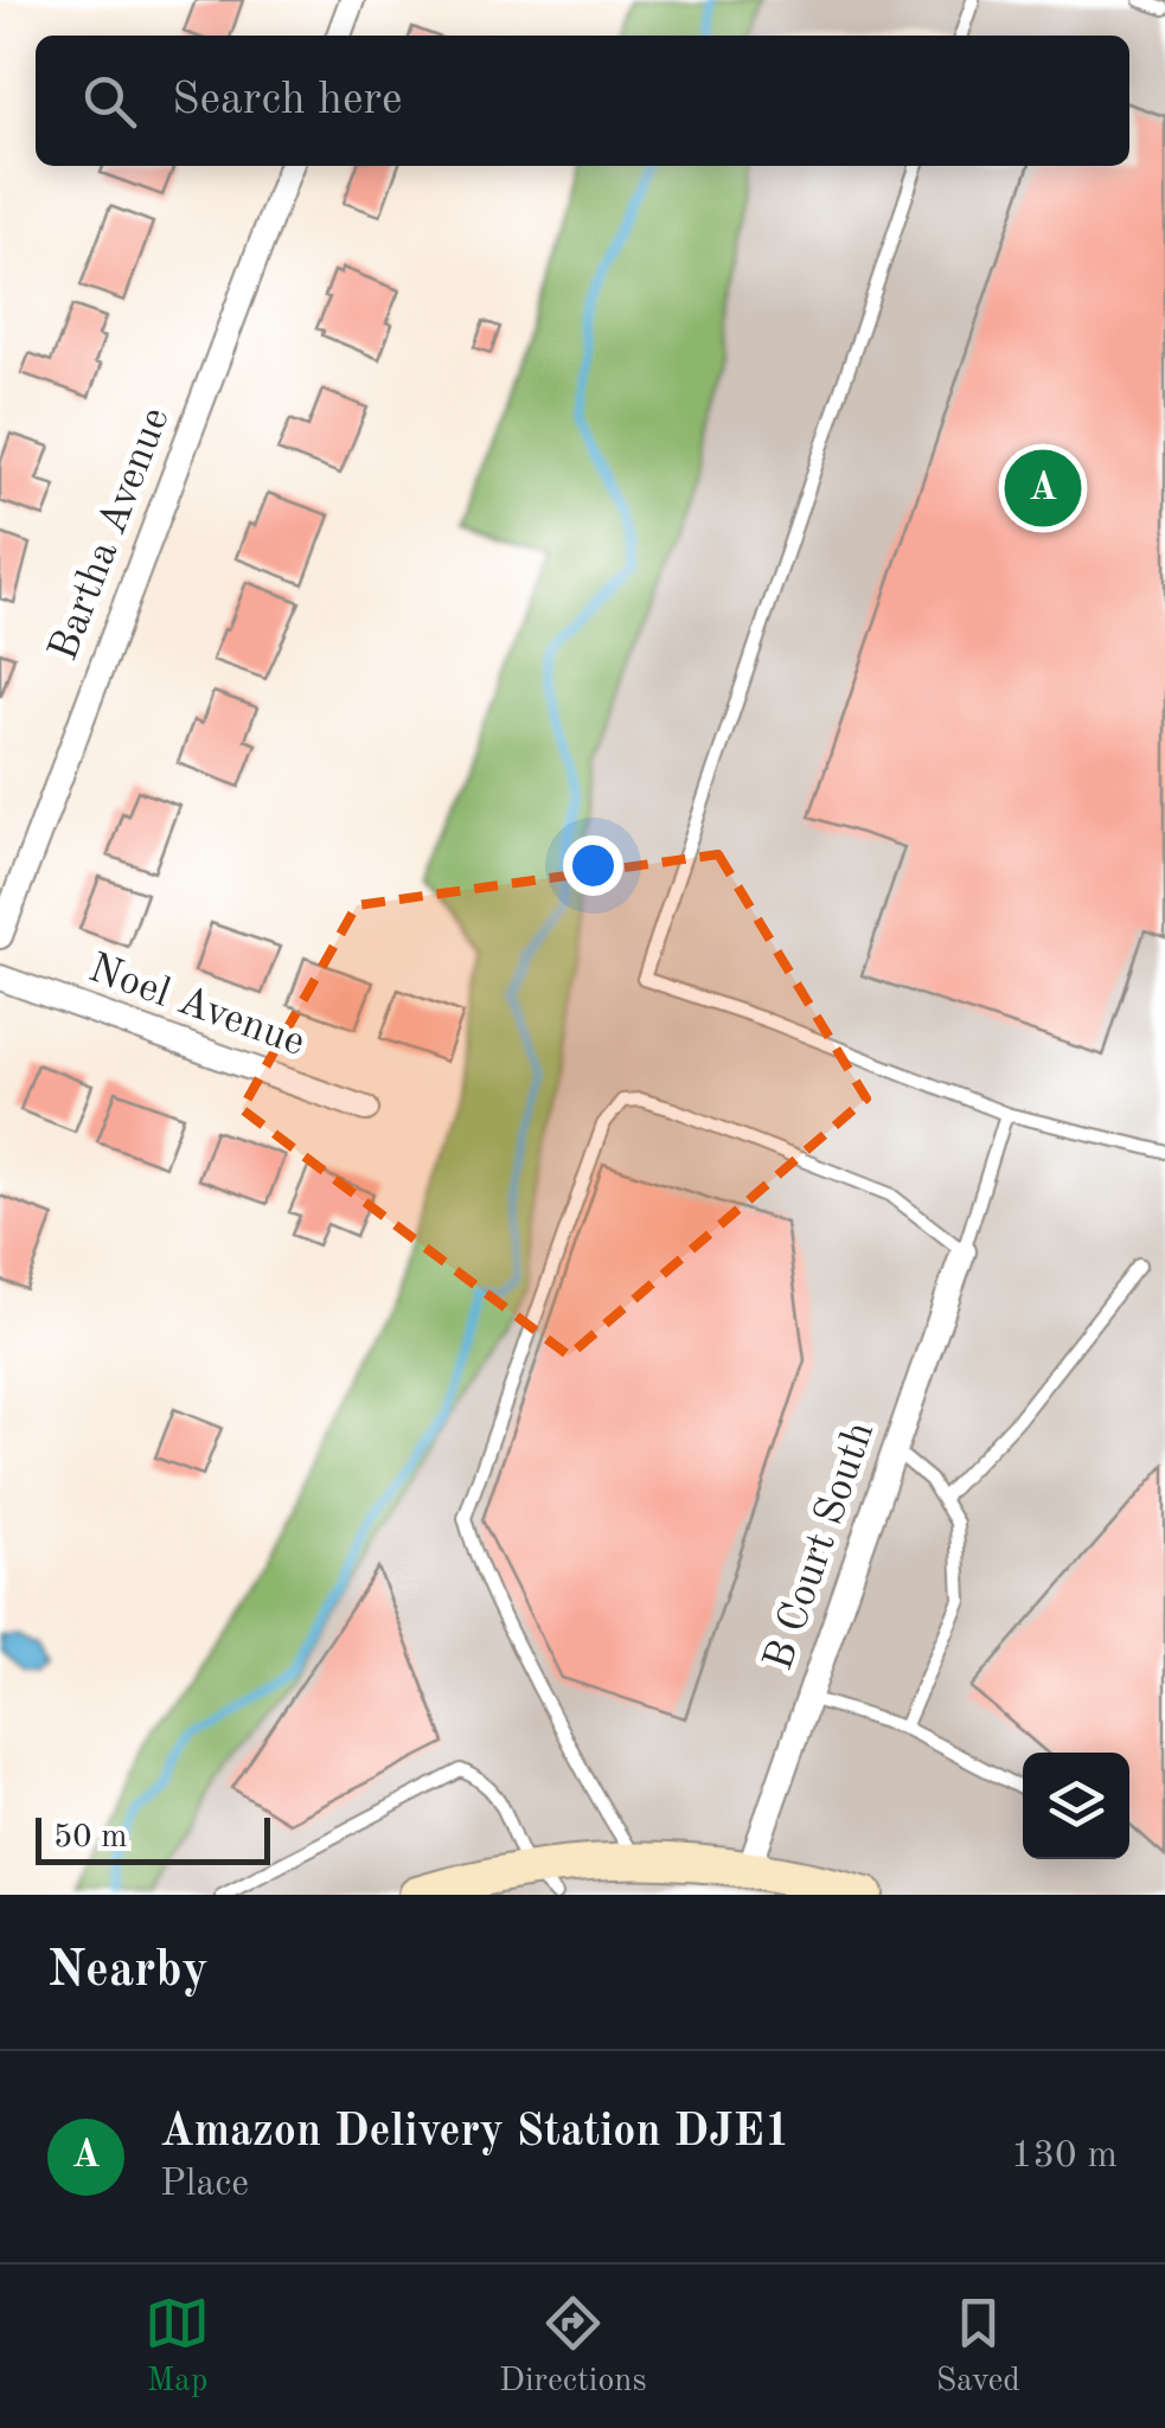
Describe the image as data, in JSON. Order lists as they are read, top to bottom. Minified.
{"streets":{"street":["Bartha Avenue","Noel Avenue","B Court South"]},"scale_bar":"50 m","page":{"search":"Search here","pins":"A","scale":"50 m","heading":"Nearby","list":[{"mark":"A","name":"Amazon Delivery Station DJE1","note":"Place","value":"130 m"}],"nav":["Map","Directions","Saved"]}}
